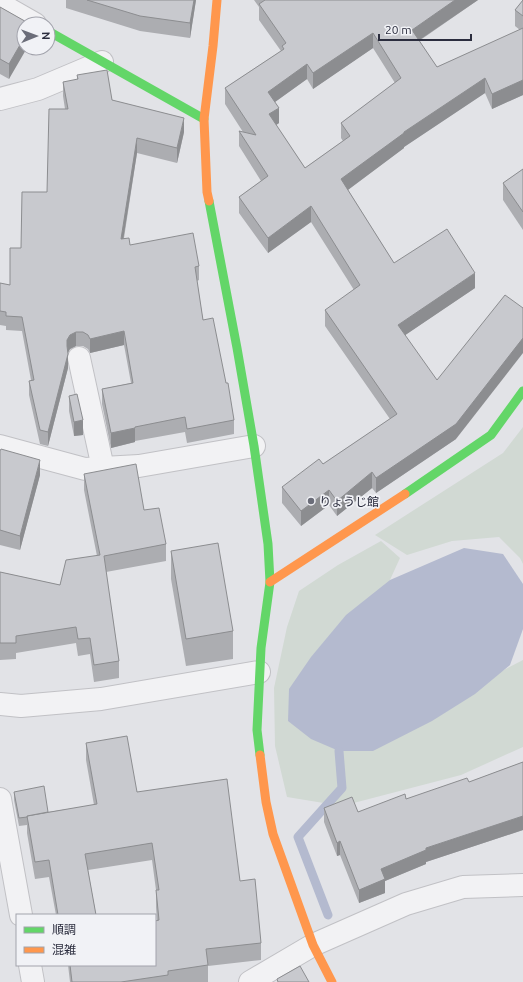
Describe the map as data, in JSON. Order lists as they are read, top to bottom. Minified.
{"places":["りょうじ館"],"legend":["順調","混雑"],"scale_bar":"20 m","north":"right"}
